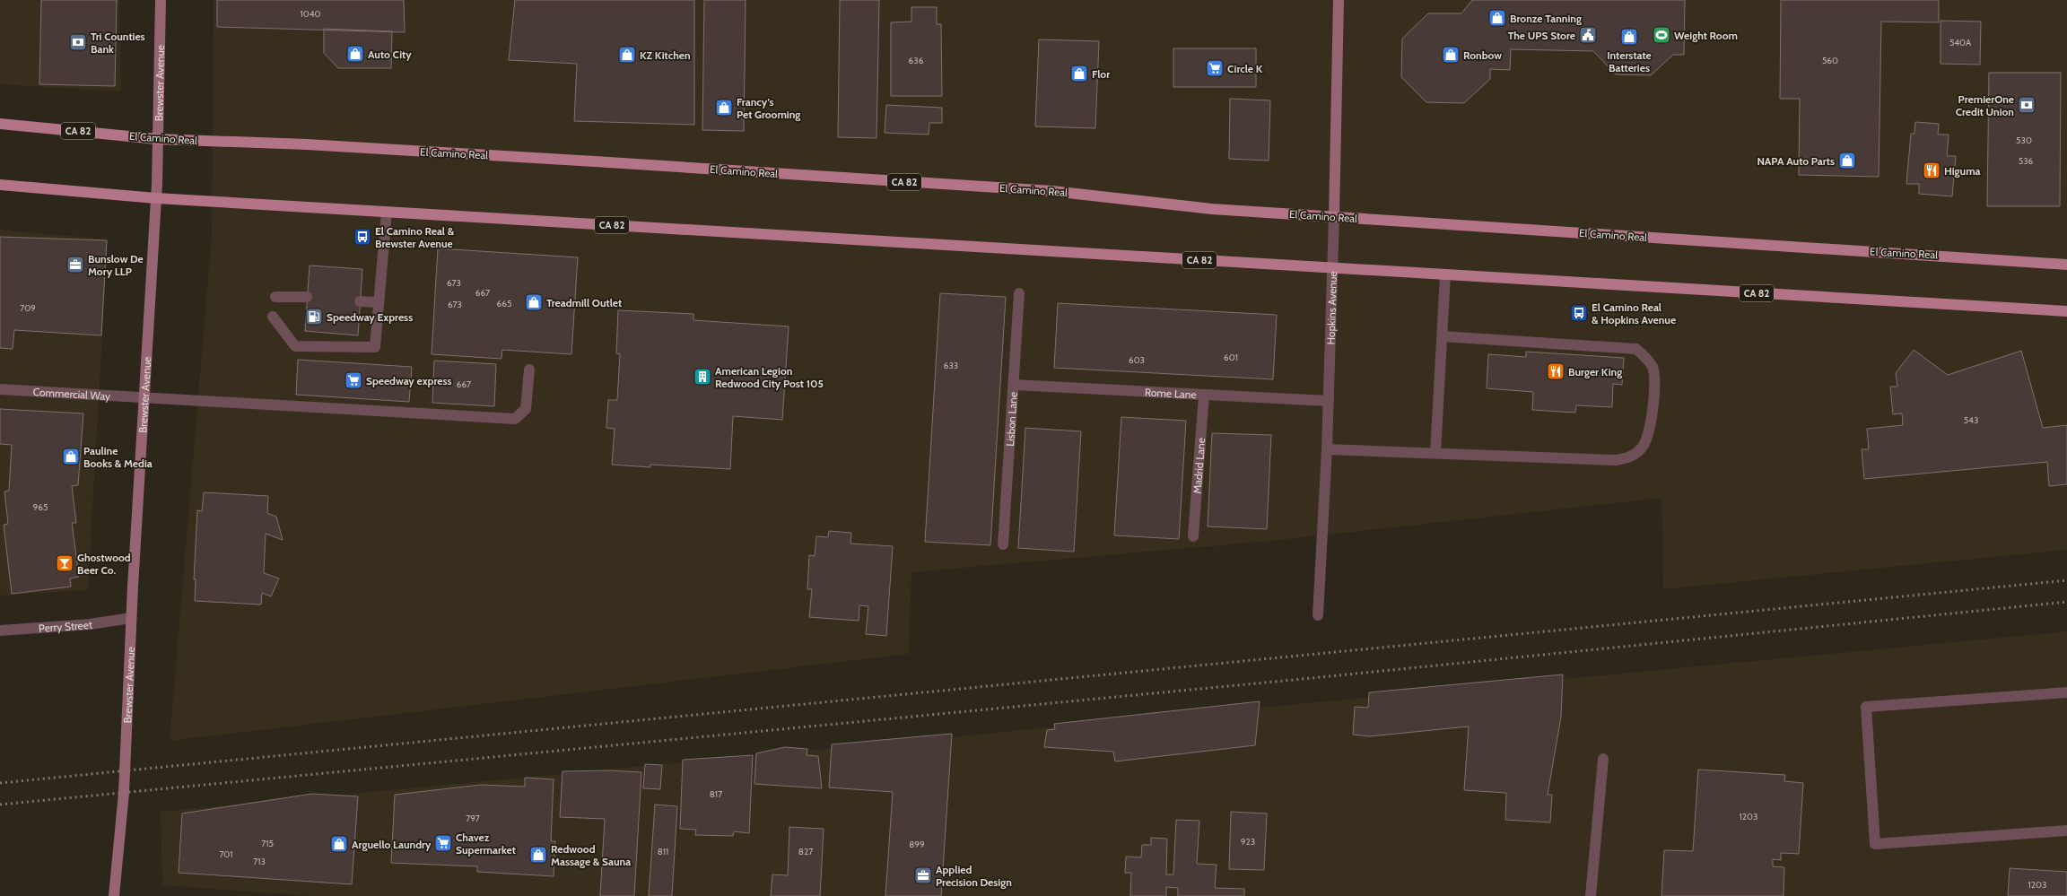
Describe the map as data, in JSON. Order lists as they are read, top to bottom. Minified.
{"streets":{"main road":["CA 82","El Camino Real"],"street":["Brewster Avenue","Hopkins Avenue","Rome Lane","Commercial Way","Lisbon Lane","Madrid Lane","Perry Street"]},"crossings":[["Brewster Avenue","CA 82"],["Brewster Avenue","El Camino Real"],["Brewster Avenue","Commercial Way"],["Brewster Avenue","Perry Street"],["CA 82","Hopkins Avenue"],["El Camino Real","Hopkins Avenue"],["Hopkins Avenue","Rome Lane"],["Rome Lane","Lisbon Lane"],["Rome Lane","Madrid Lane"]],"places":{"shop":["Bronze Tanning","Interstate Batteries","Auto City","KZ Kitchen","Ronbow","Flor","Francy’s Pet Grooming","NAPA Auto Parts","Treadmill Outlet","Pauline Books & Media","Arguello Laundry","Redwood Massage & Sauna"],"public building":["The UPS Store"],"sports":["Weight Room"],"bank":["Tri Counties Bank","PremierOne Credit Union"],"supermarket":["Circle K","Speedway express","Chavez Supermarket"],"restaurant":["Higuma","Burger King"],"bus stop":["El Camino Real & Brewster Avenue","El Camino Real & Hopkins Avenue"],"office":["Bunslow De Mory LLP","Applied Precision Design"],"fuel station":["Speedway Express"],"building":["American Legion Redwood City Post 105"],"bar":["Ghostwood Beer Co."]},"house_numbers":["1040","540A","636","560","530","536","673","667","665","673","709","601","603","633","667","543","965","817","1203","797","923","715","899","811","827","701","713","1203"]}
